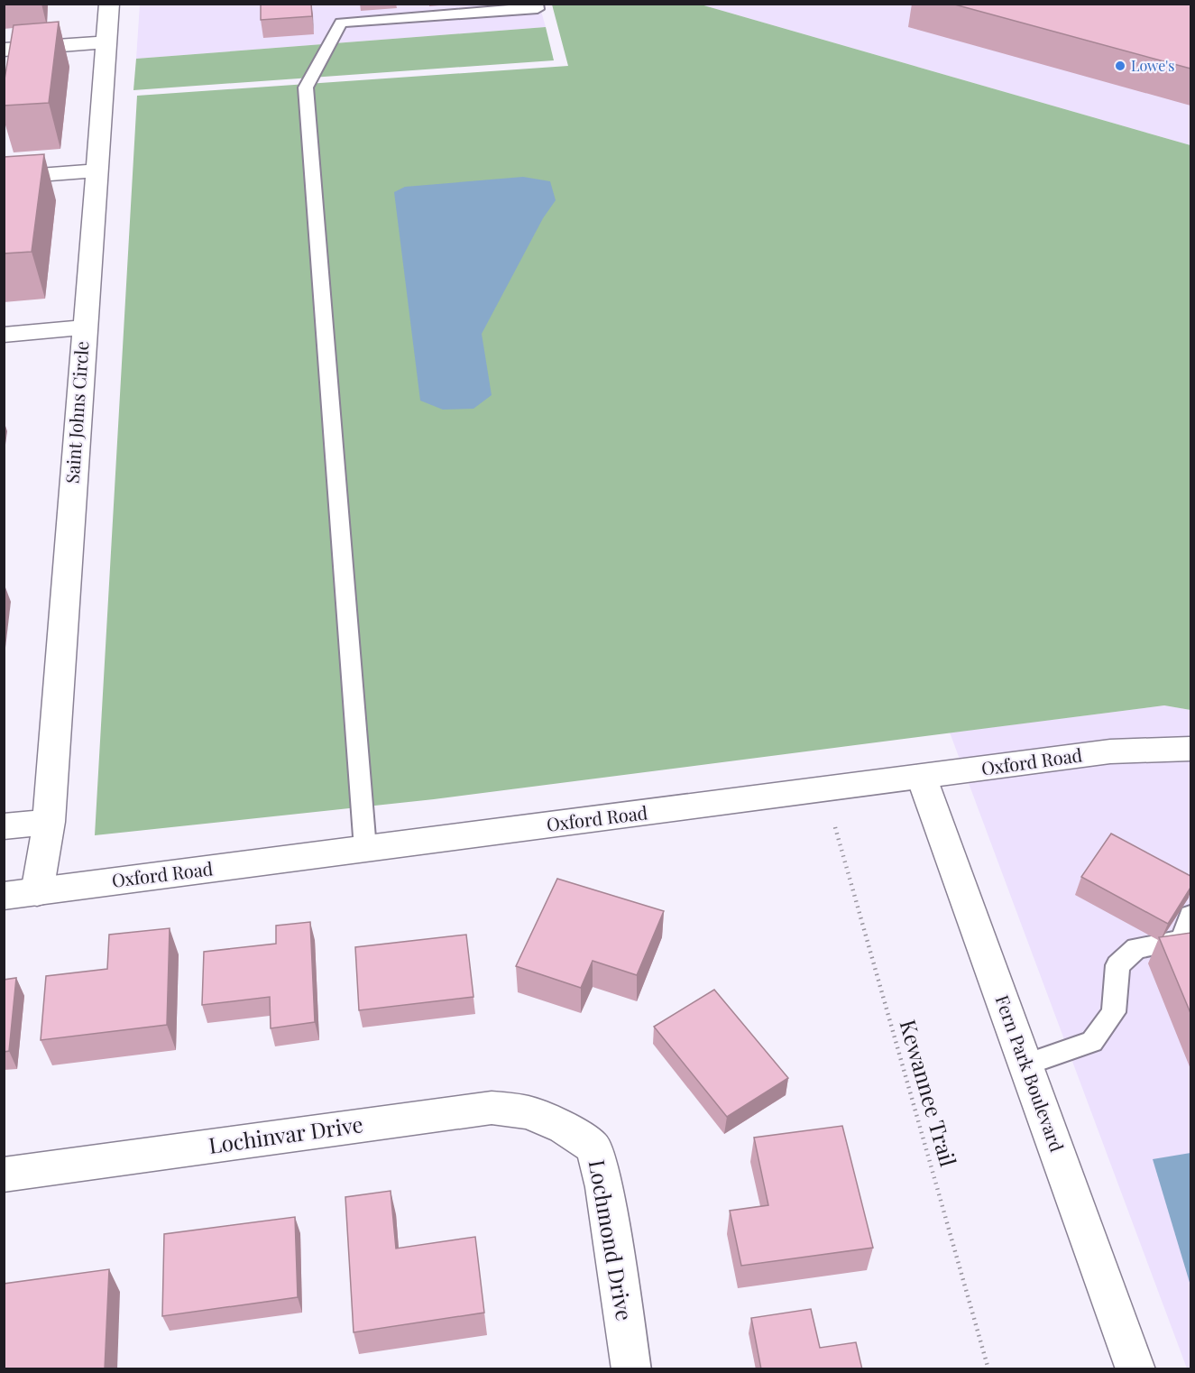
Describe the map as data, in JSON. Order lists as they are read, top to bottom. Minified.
{"streets":{"street":["Saint Johns Circle","Oxford Road","Fern Park Boulevard","Lochinvar Drive","Lochmond Drive"],"path":["Kewannee Trail"]},"crossings":[["Saint Johns Circle","Oxford Road"],["Oxford Road","Fern Park Boulevard"],["Lochinvar Drive","Lochmond Drive"]],"places":["Lowe's"]}
